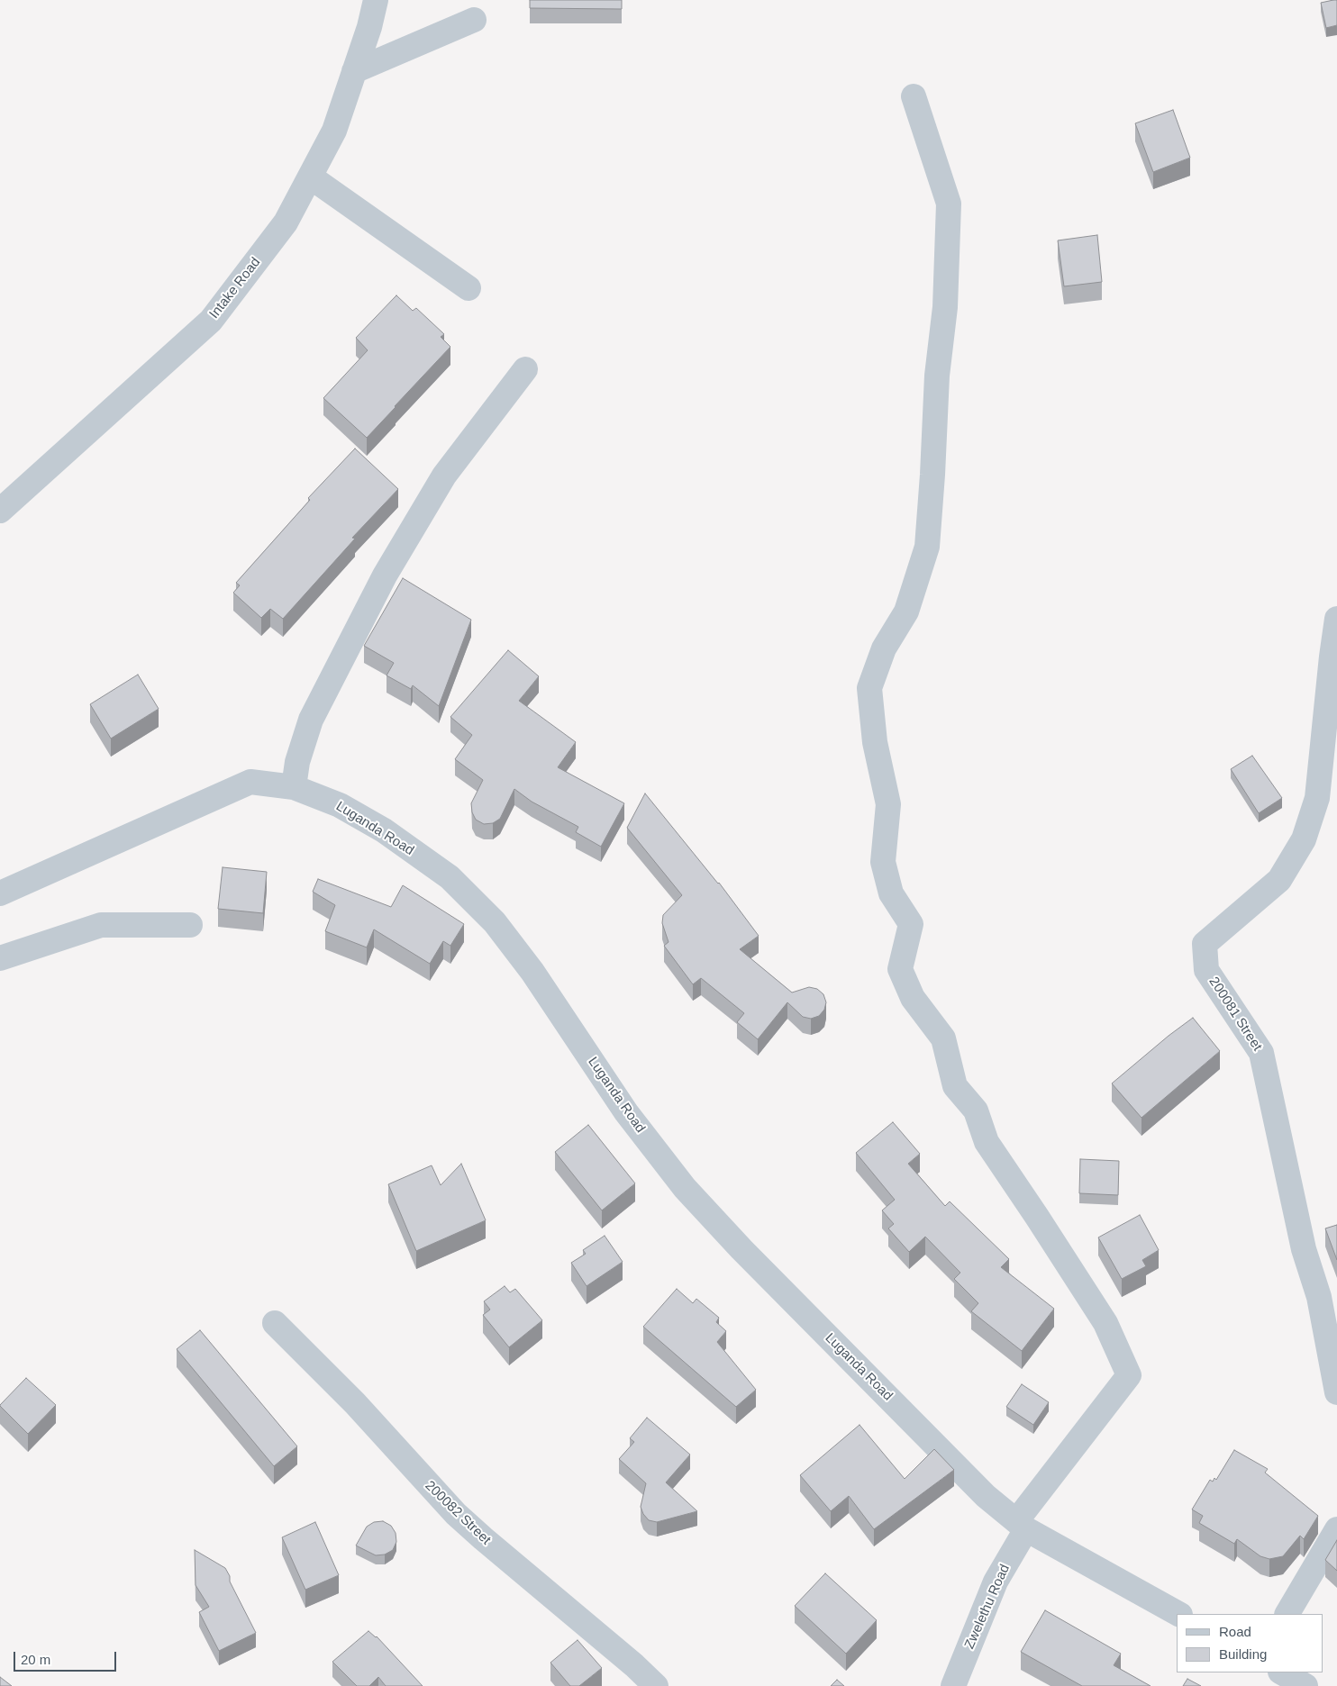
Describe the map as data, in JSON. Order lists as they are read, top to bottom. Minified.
{"streets":{"street":["Intake Road","Luganda Road","200081 Street","200082 Street","Zwelethu Road"]},"crossings":[["Luganda Road","Zwelethu Road"]],"legend":["Road","Building"],"scale_bar":"20 m"}
